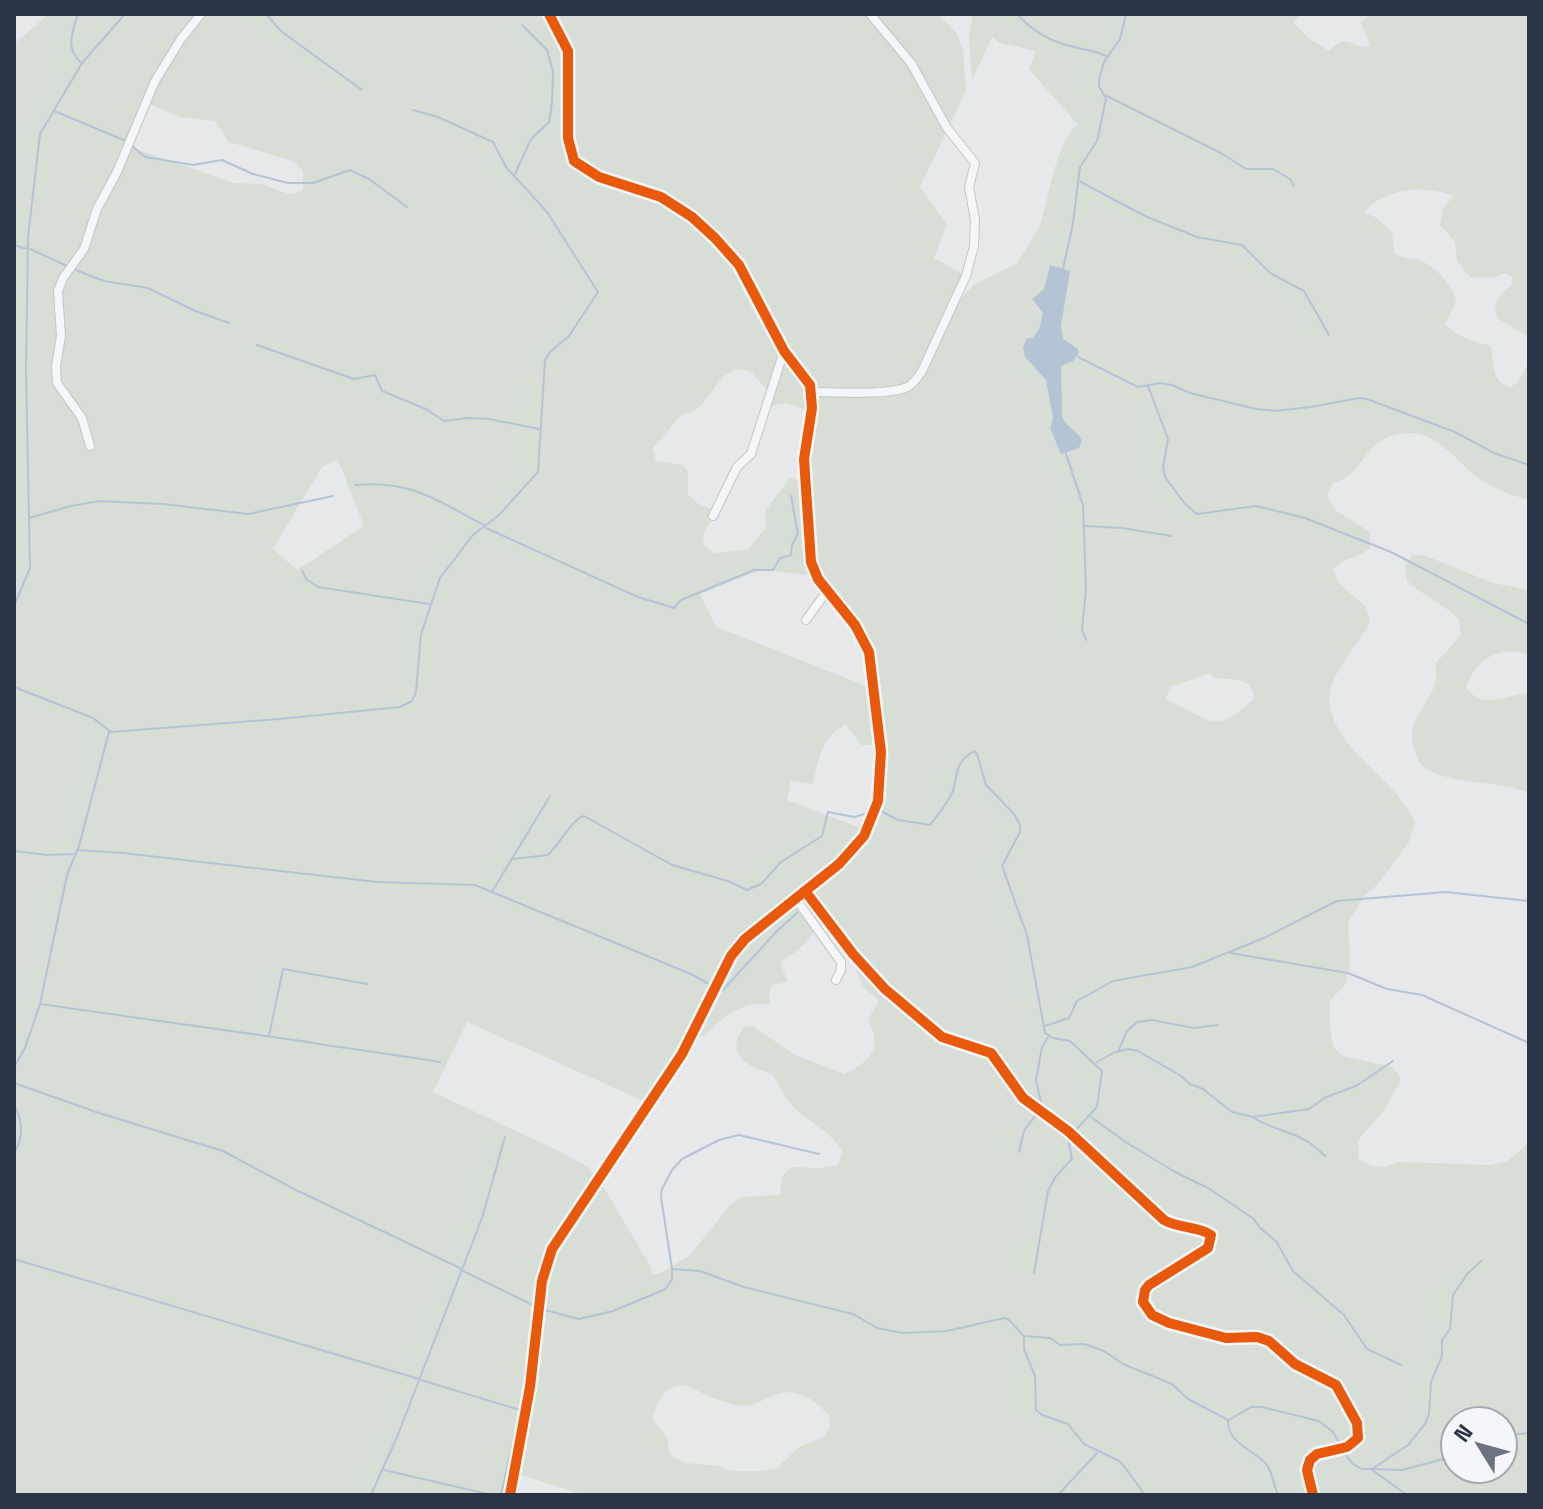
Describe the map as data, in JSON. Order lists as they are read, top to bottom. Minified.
{"north":"top left"}
